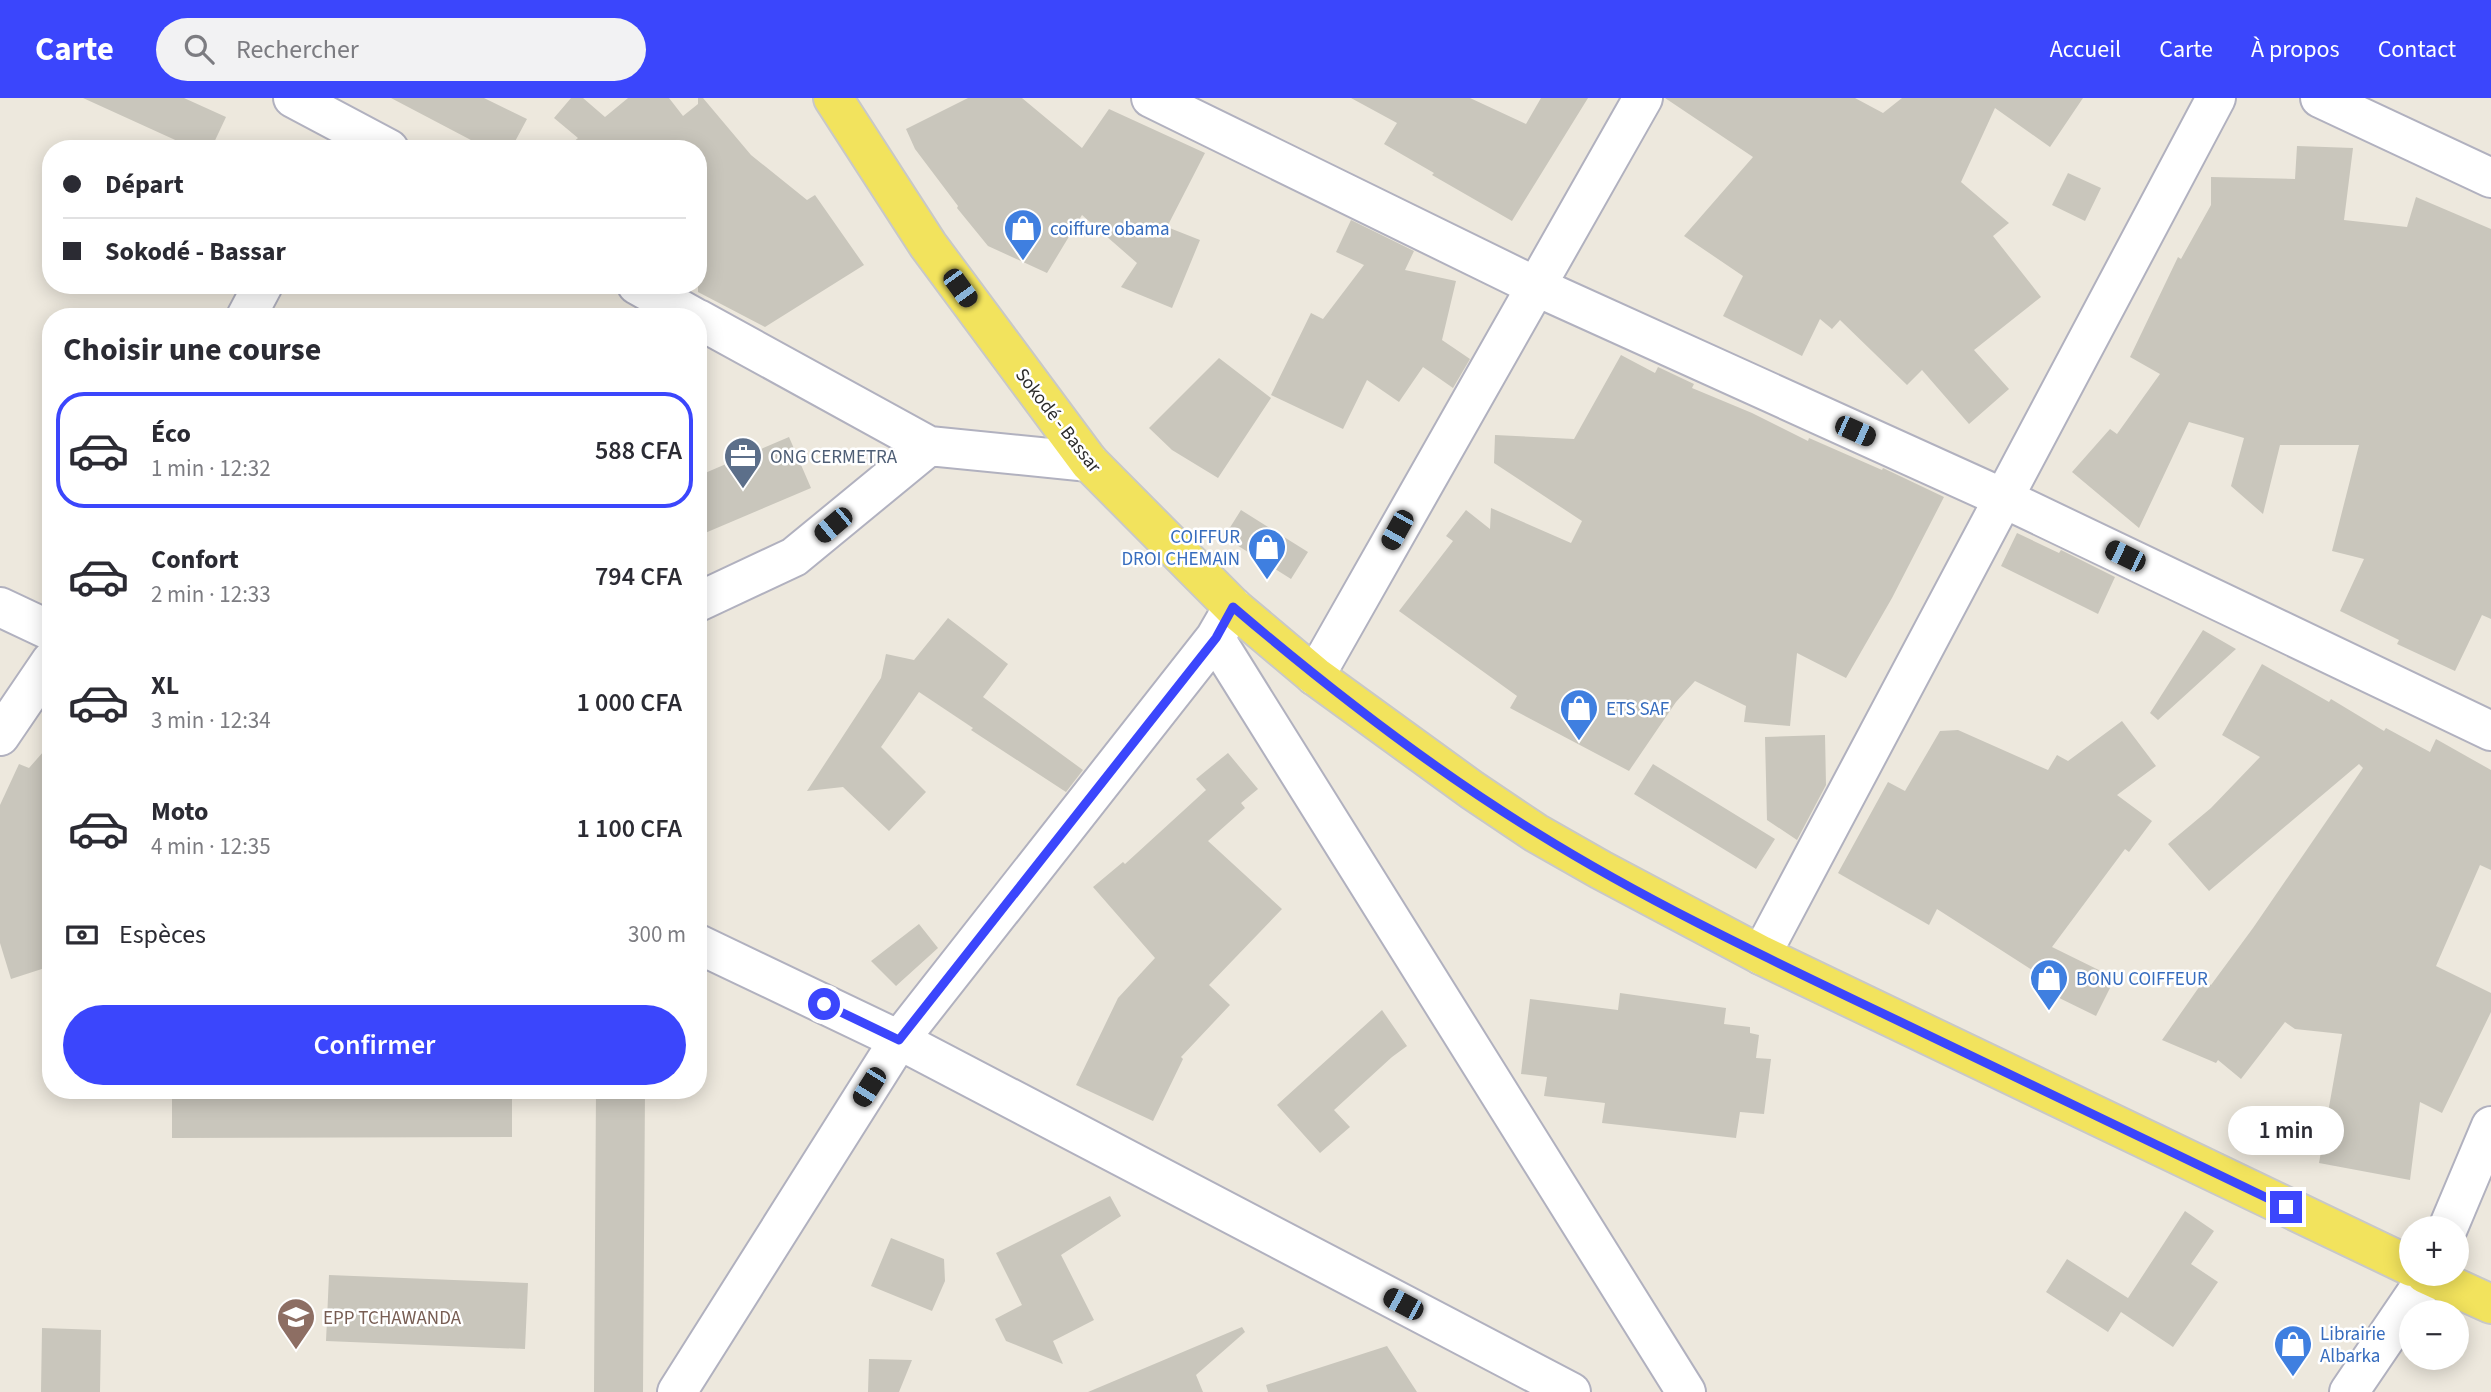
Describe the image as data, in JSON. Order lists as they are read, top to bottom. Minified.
{"streets":{"main road":["Sokodé - Bassar"]},"places":{"shop":["coiffure obama","COIFFUR DROI CHEMAIN","ETS SAF","BONU COIFFEUR","Librairie Albarka"],"office":["ONG CERMETRA"],"school or university":["EPP TCHAWANDA"]},"page":{"header":"Carte","search":"Rechercher","nav":["Accueil","Carte","À propos","Contact"],"banner":["Départ","Sokodé - Bassar"],"heading":"Choisir une course","list":[{"name":"Éco","note":"1 min · 12:32","value":"588 CFA"},{"name":"Confort","note":"2 min · 12:33","value":"794 CFA"},{"name":"XL","note":"3 min · 12:34","value":"1 000 CFA"},{"name":"Moto","note":"4 min · 12:35","value":"1 100 CFA"}],"pay":["Espèces","300 m"],"buttons":"Confirmer","bubble":"1 min","map_buttons":["+","−"]}}
